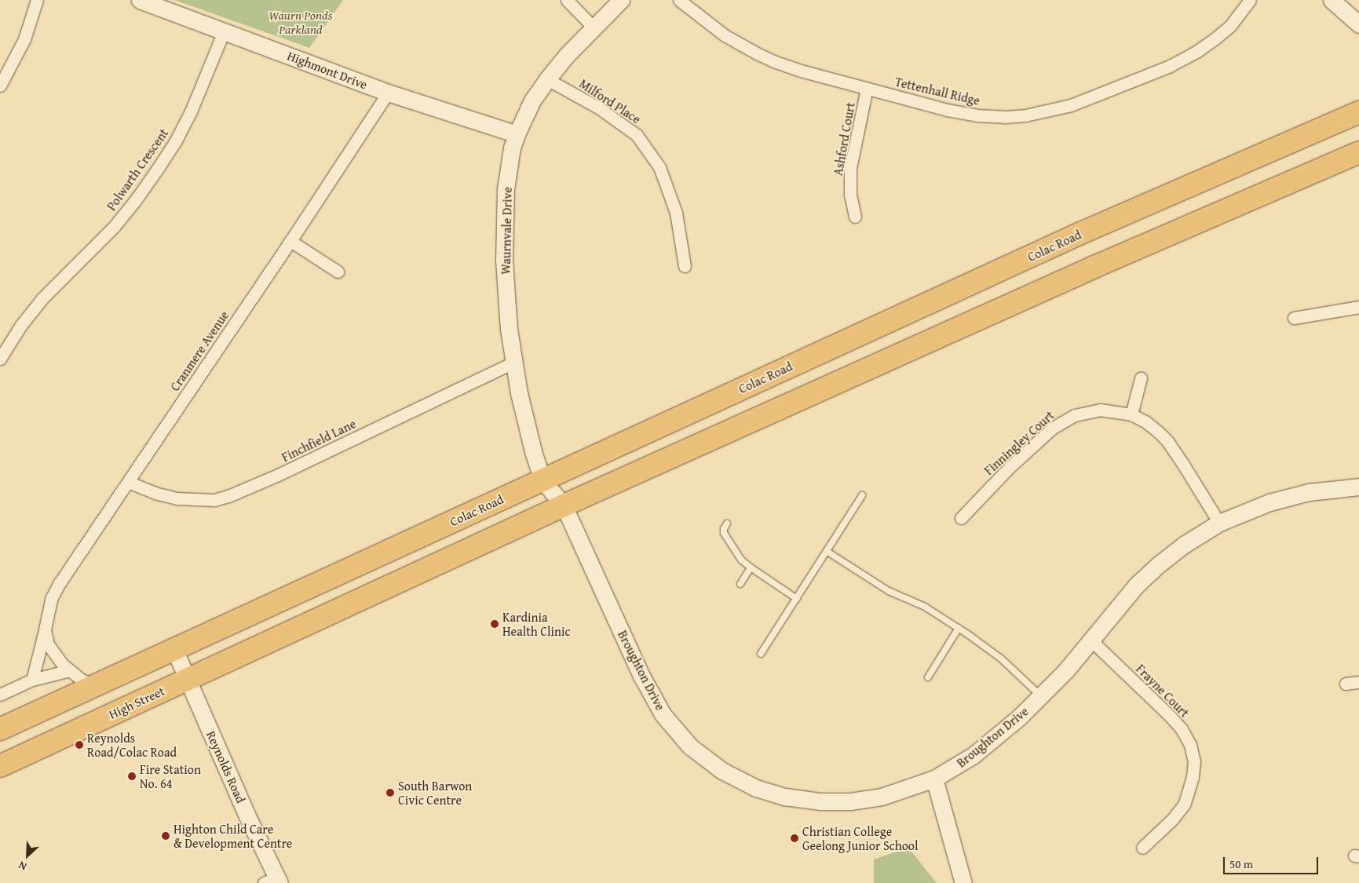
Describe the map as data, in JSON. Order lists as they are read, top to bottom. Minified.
{"streets":{"highway":["Colac Road","High Street"],"street":["Highmont Drive","Tettenhall Ridge","Milford Place","Ashford Court","Polwarth Crescent","Waurnvale Drive","Cranmere Avenue","Finchfield Lane","Finningley Court","Broughton Drive","Frayne Court","Reynolds Road"]},"crossings":[["Highmont Drive","Polwarth Crescent"],["Highmont Drive","Waurnvale Drive"],["Highmont Drive","Cranmere Avenue"],["Tettenhall Ridge","Ashford Court"],["Milford Place","Waurnvale Drive"],["Waurnvale Drive","Colac Road"],["Waurnvale Drive","Finchfield Lane"],["Waurnvale Drive","Broughton Drive"],["Colac Road","Broughton Drive"],["Colac Road","High Street"],["Colac Road","Reynolds Road"],["Cranmere Avenue","Finchfield Lane"],["Finningley Court","Broughton Drive"],["Broughton Drive","Frayne Court"],["High Street","Reynolds Road"]],"parks":["Waurn Ponds Parkland"],"places":["Kardinia Health Clinic","Reynolds Road/Colac Road","Fire Station No. 64","South Barwon Civic Centre","Highton Child Care & Development Centre","Christian College Geelong Junior School"],"scale_bar":"50 m","north":"bottom left"}
